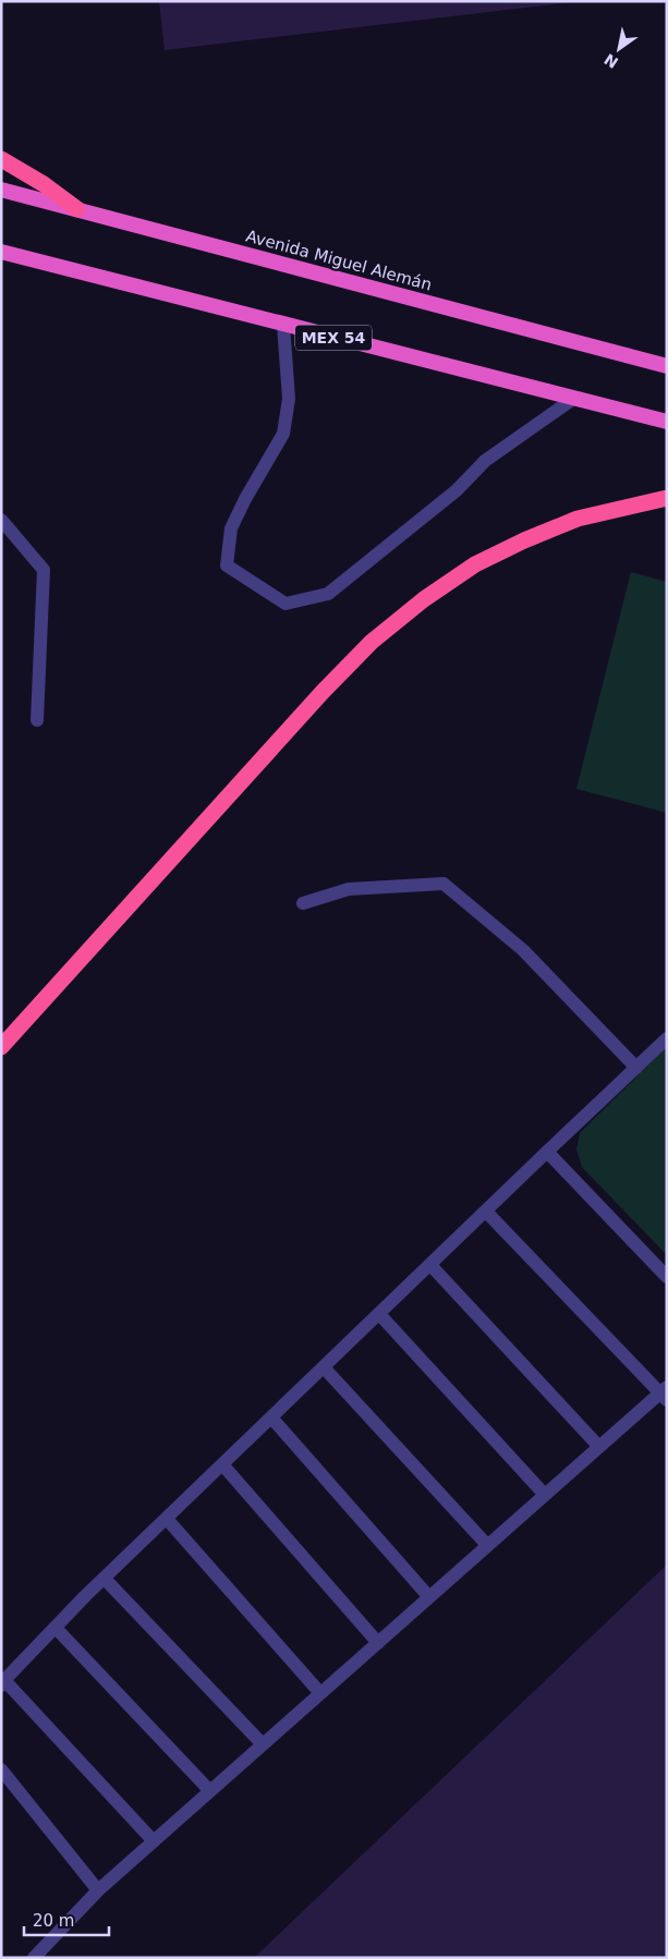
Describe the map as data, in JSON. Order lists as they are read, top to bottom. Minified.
{"streets":{"highway":["Avenida Miguel Alemán","MEX 54"]},"scale_bar":"20 m","north":"bottom left"}
